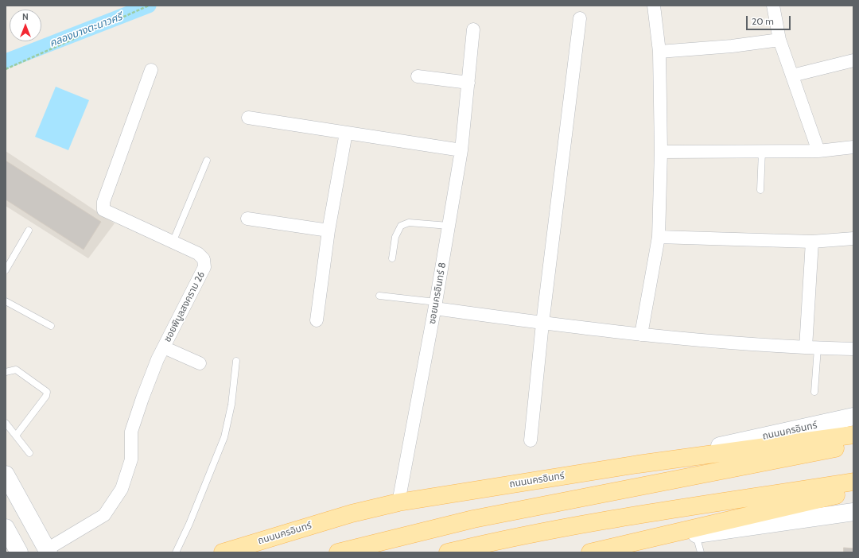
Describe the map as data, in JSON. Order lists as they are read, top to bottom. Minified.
{"streets":{"main road":["ถนนนครอินทร์"],"street":["ซอยนครอินทร์ 8","ซอยพิบูลสงคราม 26"]},"crossings":[["ซอยนครอินทร์ 8","ถนนนครอินทร์"]],"water":["คลองบางตะนาวศรี"],"scale_bar":"20 m","north":"top"}
